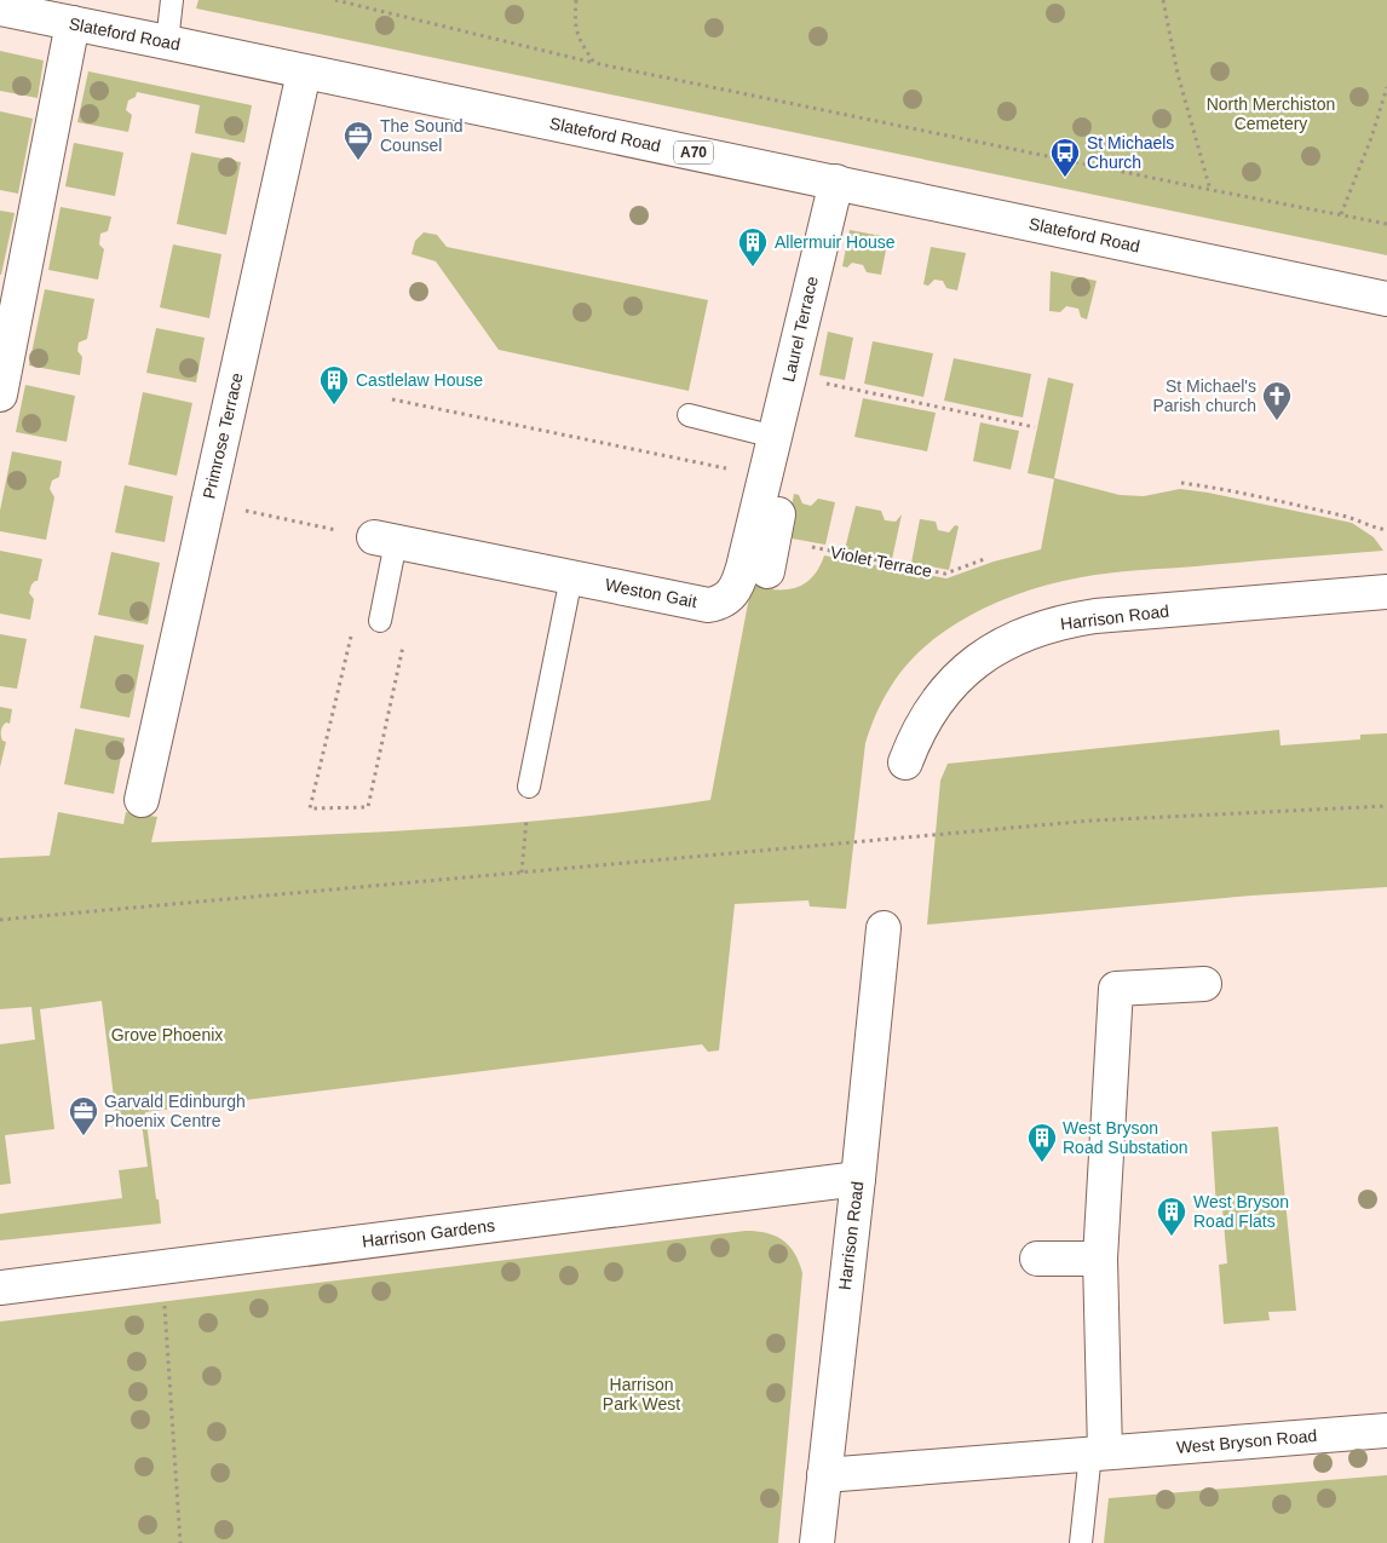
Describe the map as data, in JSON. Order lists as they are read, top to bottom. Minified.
{"streets":{"street":["Slateford Road","A70","Laurel Terrace","Primrose Terrace","Weston Gait","Harrison Road","Harrison Gardens","West Bryson Road"],"path":["Violet Terrace"]},"crossings":[["Slateford Road","Laurel Terrace"],["Slateford Road","Primrose Terrace"],["Laurel Terrace","Weston Gait"],["Harrison Road","Harrison Gardens"],["Harrison Road","West Bryson Road"]],"parks":["North Merchiston Cemetery","Grove Phoenix","Harrison Park West"],"places":{"office":["The Sound Counsel","Garvald Edinburgh Phoenix Centre"],"bus stop":["St Michaels Church"],"building":["Allermuir House","Castlelaw House","West Bryson Road Substation","West Bryson Road Flats"],"church":["St Michael's Parish church"]}}
